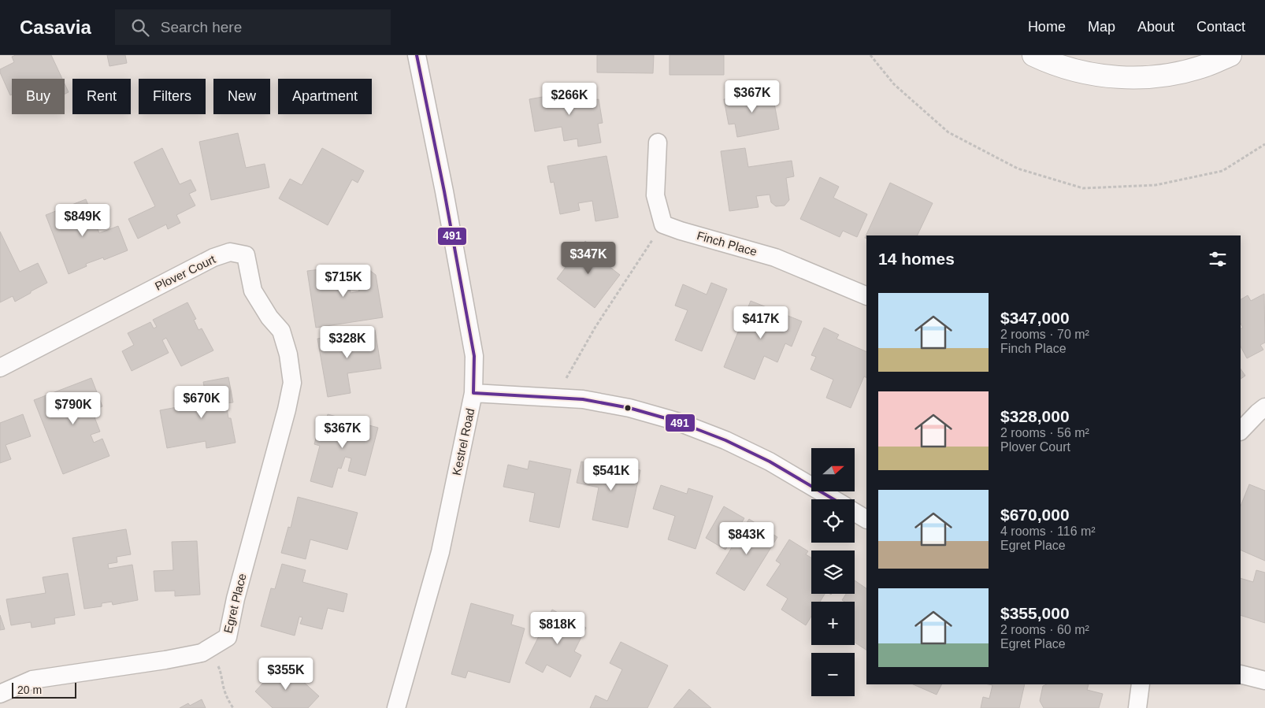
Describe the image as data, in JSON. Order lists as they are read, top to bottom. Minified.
{"streets":{"street":["Finch Place","Plover Court","Kestrel Road","Egret Place"]},"crossings":[["Plover Court","Egret Place"]],"lines":["transit line 491"],"scale_bar":"20 m","north":"right","page":{"header":"Casavia","search":"Search here","nav":["Home","Map","About","Contact"],"chip":["Buy","Rent","Filters","New","Apartment"],"price":["$367K","$266K","$849K","$347K","$715K","$417K","$328K","$670K","$790K","$367K","$541K","$843K","$818K","$355K"],"heading":"14 homes","list":[{"name":"$347,000","note":"2 rooms · 70 m² · Finch Place"},{"name":"$328,000","note":"2 rooms · 56 m² · Plover Court"},{"name":"$670,000","note":"4 rooms · 116 m² · Egret Place"},{"name":"$355,000","note":"2 rooms · 60 m² · Egret Place"}],"map_buttons":["+","−"],"scale":"20 m"}}
